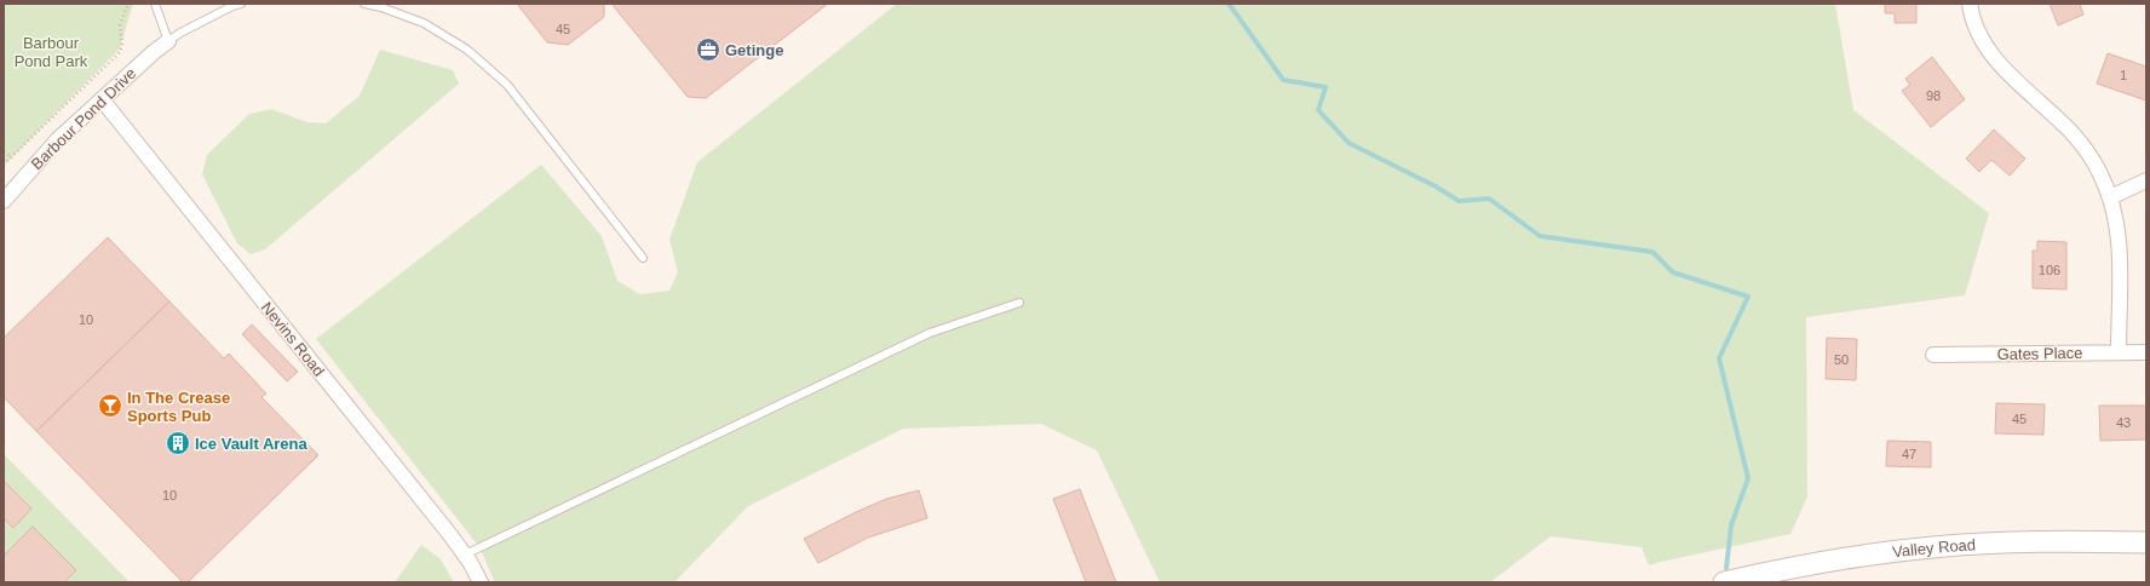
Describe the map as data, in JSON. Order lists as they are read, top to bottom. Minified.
{"streets":{"main road":["Valley Road"],"street":["Barbour Pond Drive","Nevins Road","Gates Place"]},"crossings":[["Barbour Pond Drive","Nevins Road"]],"parks":["Barbour Pond Park"],"places":{"office":["Getinge"],"bar":["In The Crease Sports Pub"],"building":["Ice Vault Arena"]},"house_numbers":["45","1","98","106","10","50","45","43","47","10"]}
